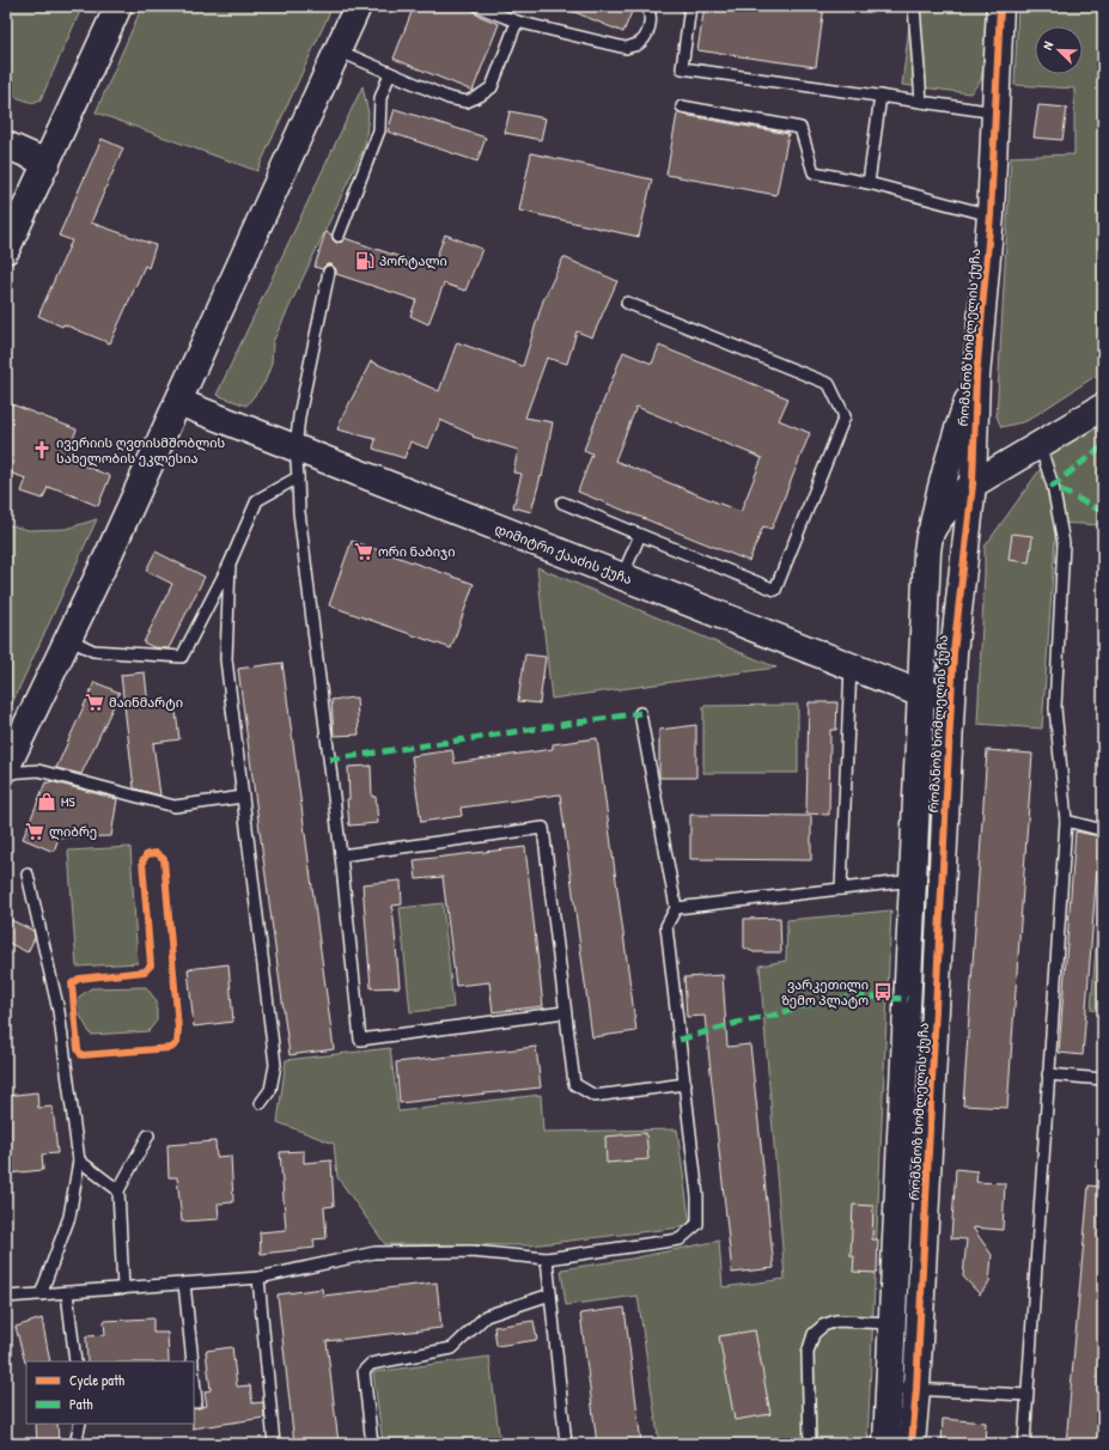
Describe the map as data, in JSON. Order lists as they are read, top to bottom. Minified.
{"streets":{"street":["რომანოზ ხომლელის ქუჩა","დიმიტრი ქააძის ქუჩა"]},"crossings":[["რომანოზ ხომლელის ქუჩა","დიმიტრი ქააძის ქუჩა"]],"places":{"fuel station":["პორტალი"],"church":["ივერიის ღვთისმშობლის სახელობის ეკლესია"],"supermarket":["ორი ნაბიჯი","მაინმარტი","ლიბრე"],"shop":["MS"],"bus stop":["ვარკეთილი ზემო პლატო"]},"legend":["Cycle path","Path"],"north":"top left"}
